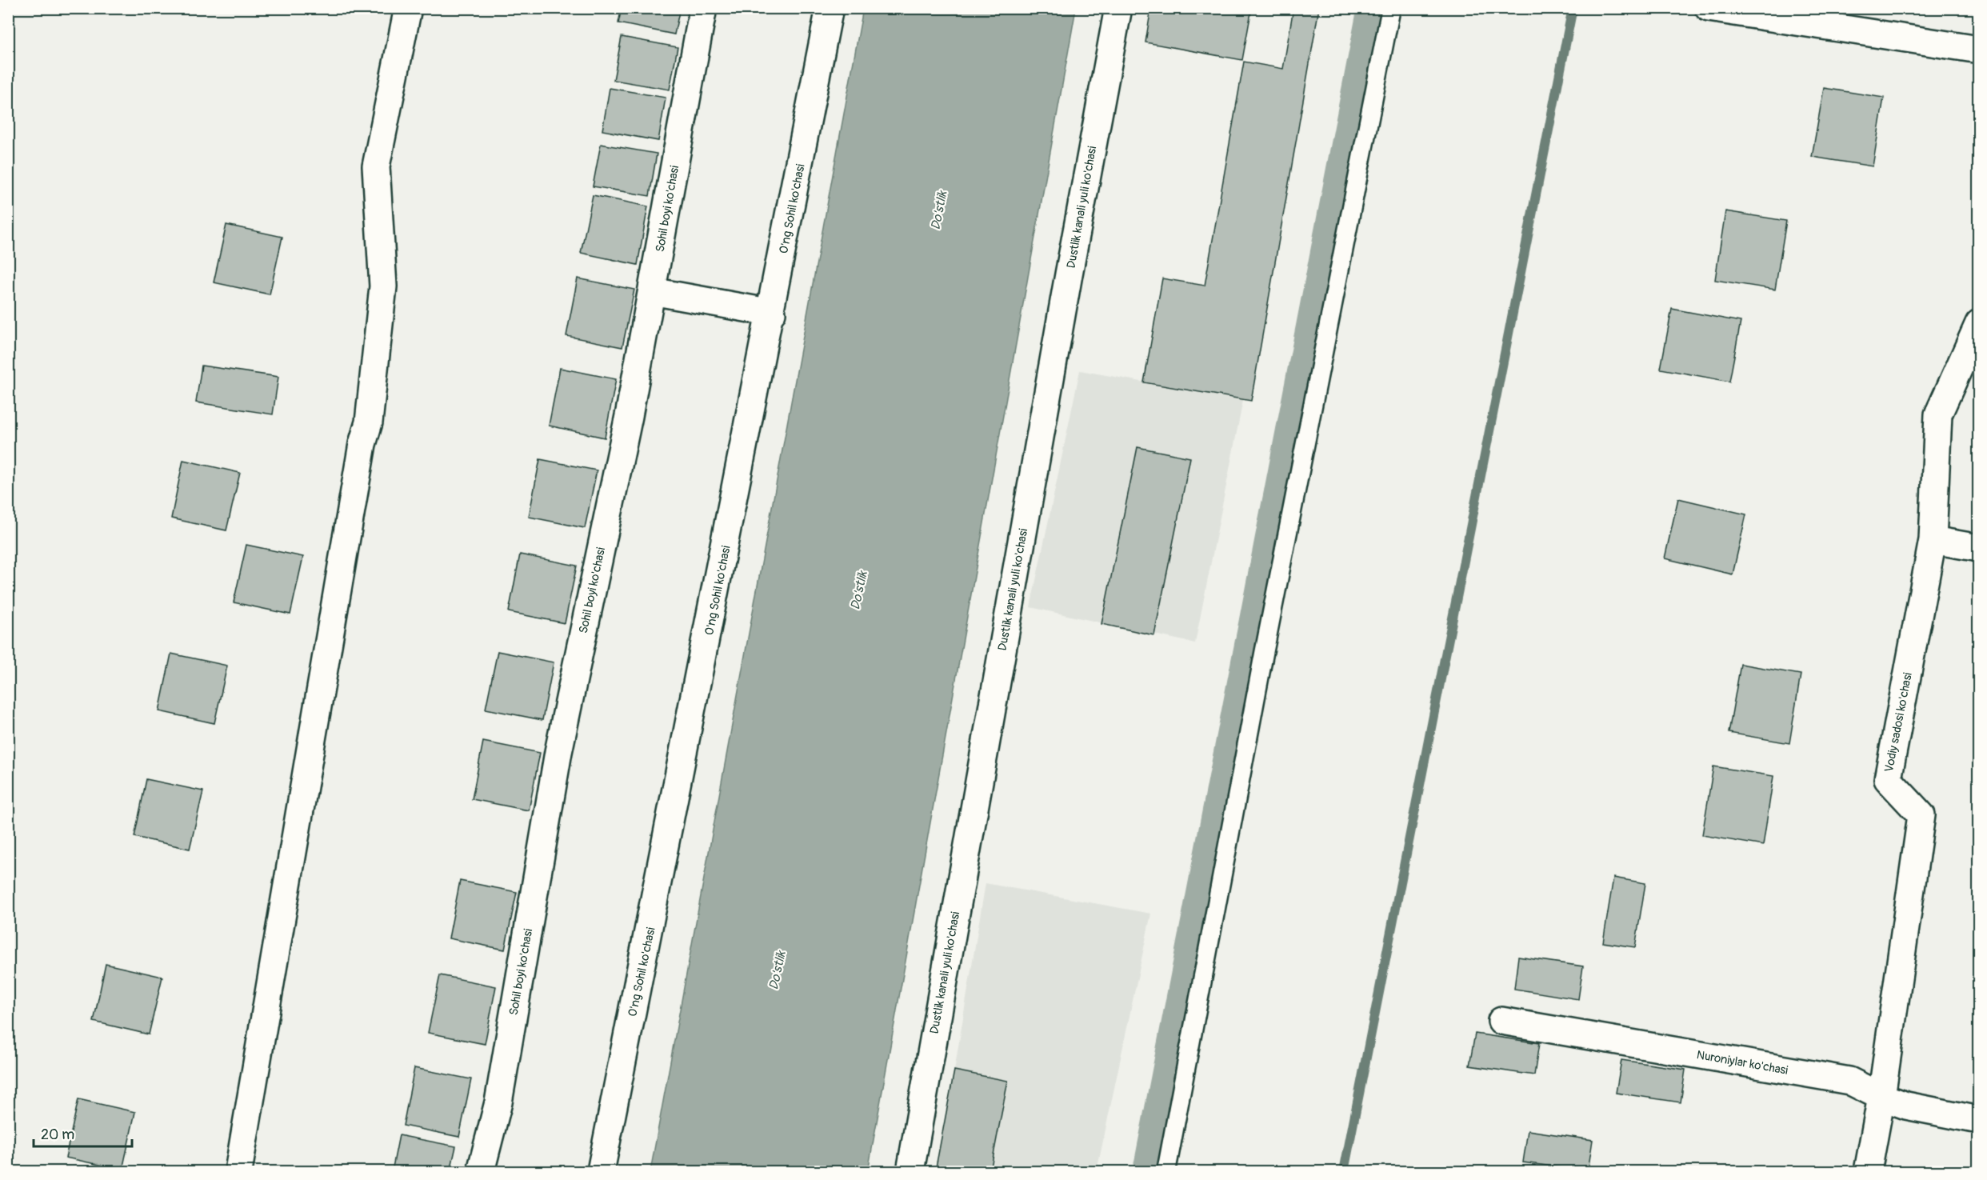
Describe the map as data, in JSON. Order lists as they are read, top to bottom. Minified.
{"streets":{"street":["Dustlik kanali yuli ko'chasi","Sohil boyi ko'chasi","O'ng Sohil ko'chasi","Vodiy sadosi ko'chasi","Nuroniylar ko'chasi"]},"crossings":[["Vodiy sadosi ko'chasi","Nuroniylar ko'chasi"]],"water":["Do'stlik"],"scale_bar":"20 m"}
